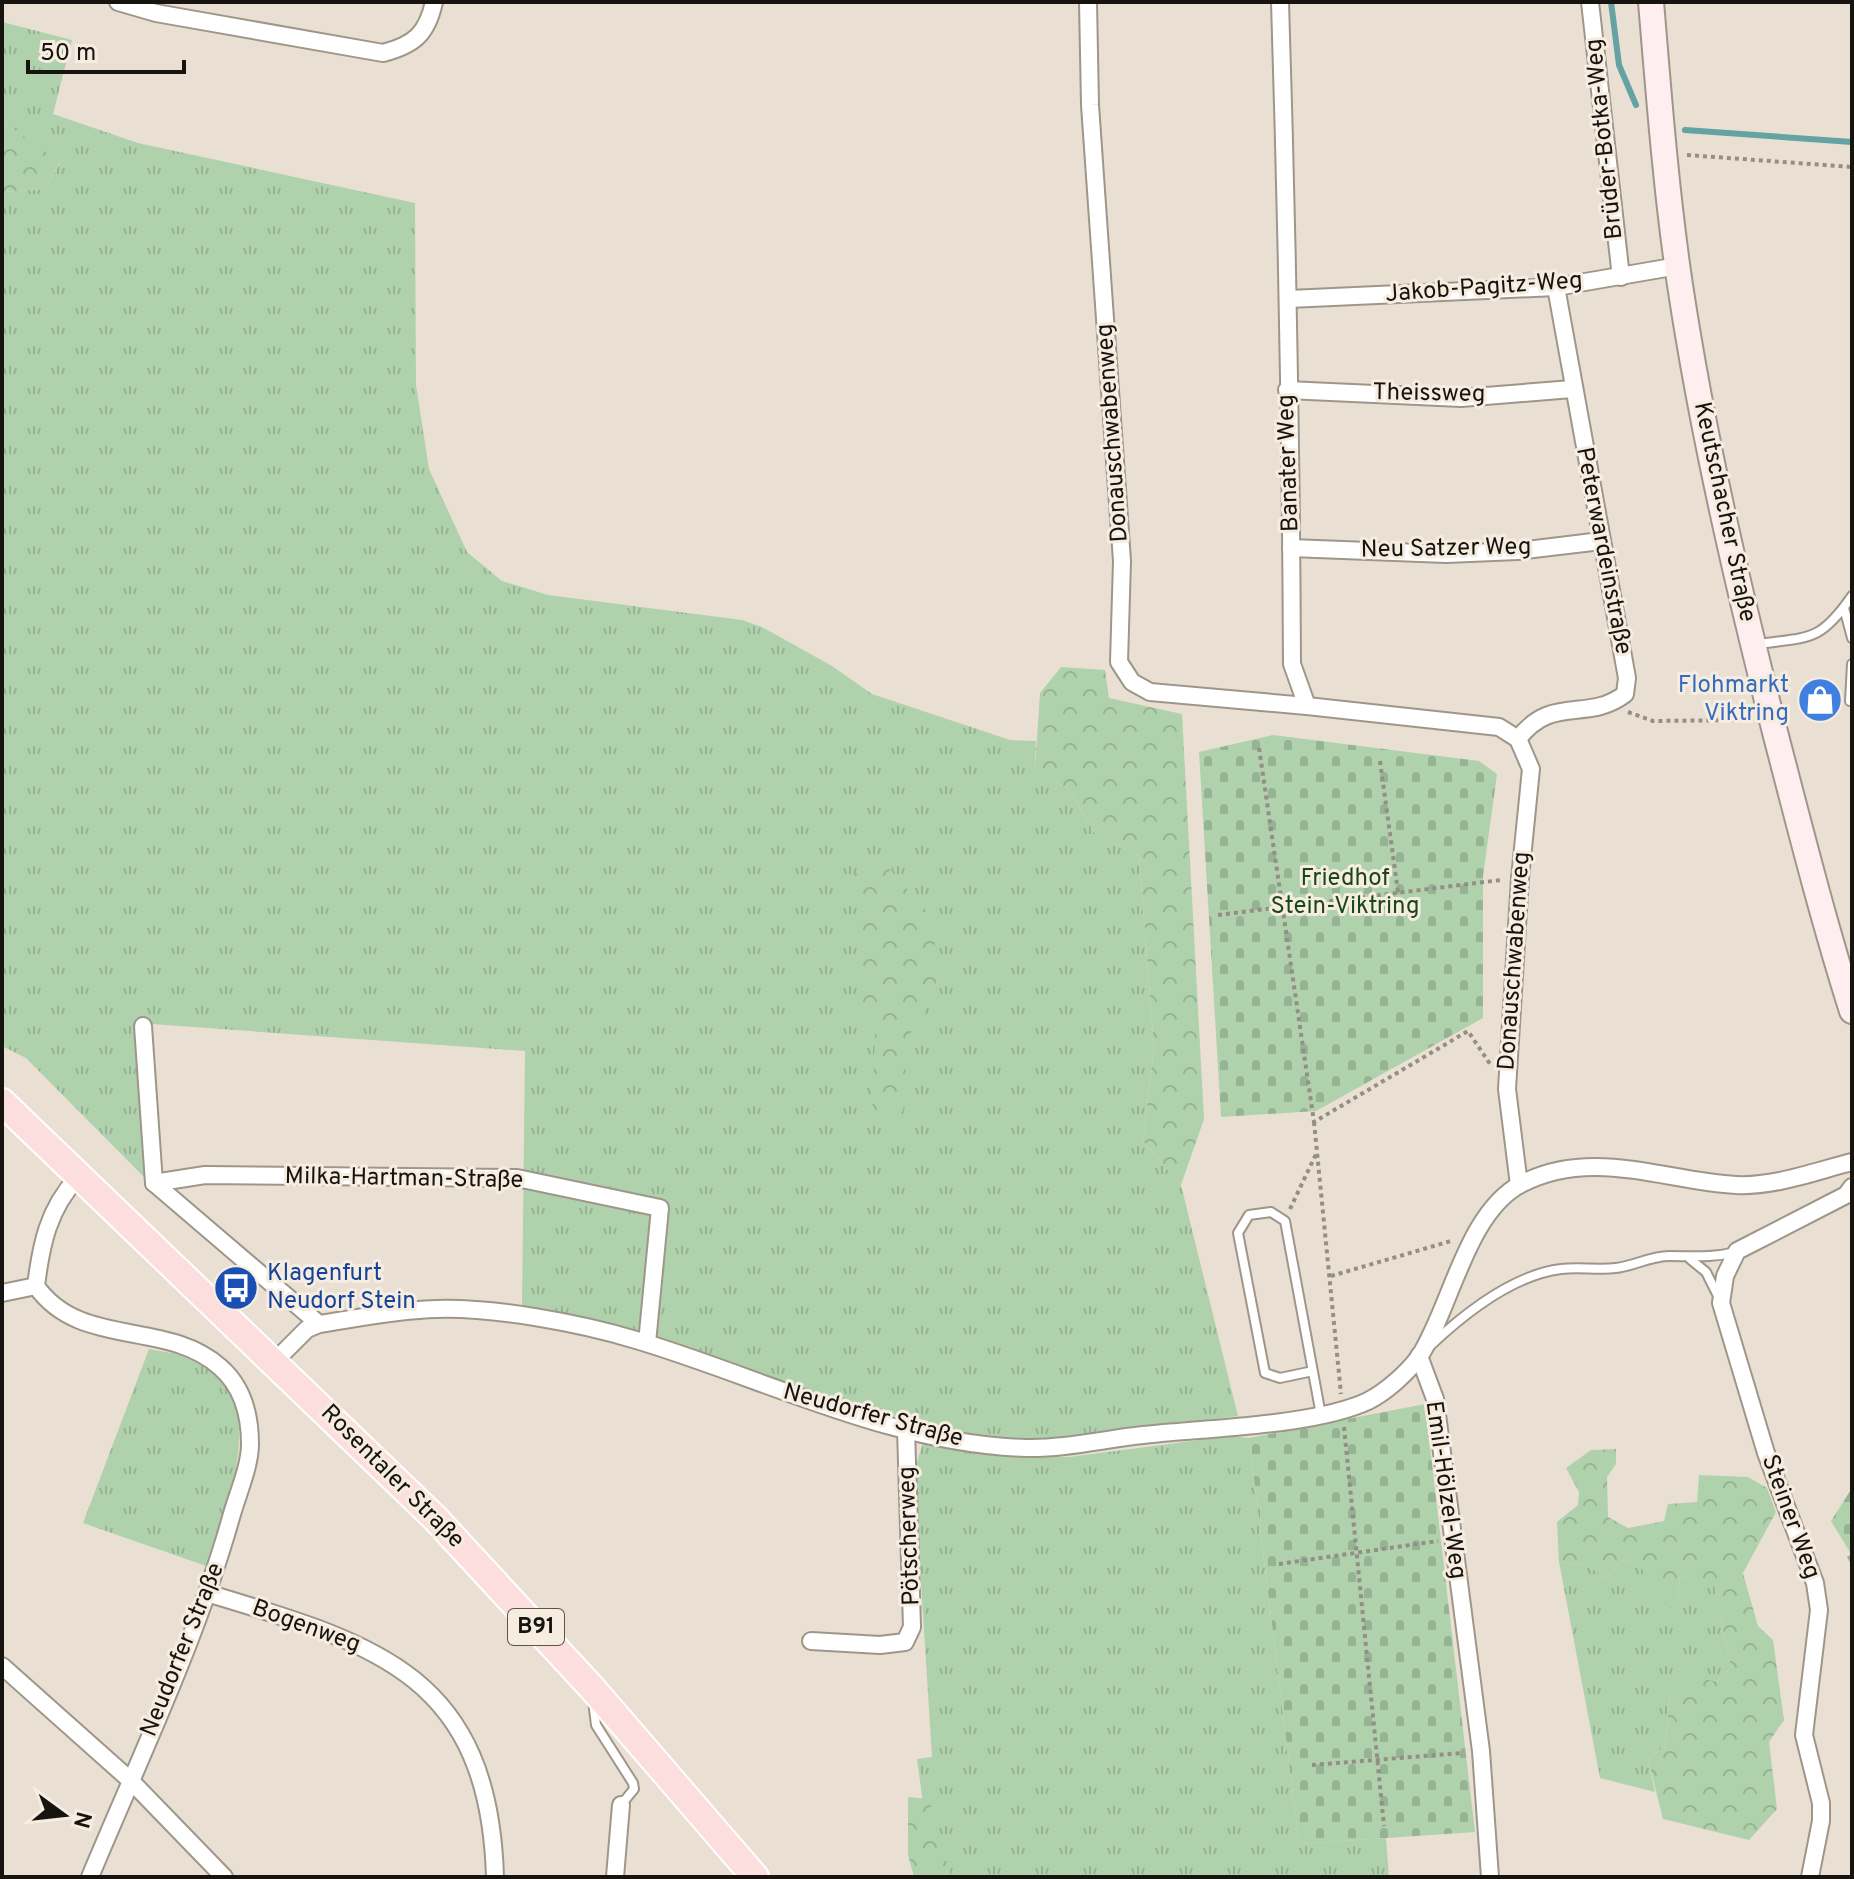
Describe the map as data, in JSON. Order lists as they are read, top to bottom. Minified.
{"streets":{"main road":["Keutschacher Straße","Rosentaler Straße","B91"],"street":["Brüder-Botka-Weg","Jakob-Pagitz-Weg","Theissweg","Donauschwabenweg","Banater Weg","Neu Satzer Weg","Peterwardeinstraße","Milka-Hartman-Straße","Neudorfer Straße","Emil-Hölzel-Weg","Steiner Weg","Pötscherweg","Bogenweg"]},"crossings":[["Brüder-Botka-Weg","Jakob-Pagitz-Weg"],["Jakob-Pagitz-Weg","Banater Weg"],["Jakob-Pagitz-Weg","Keutschacher Straße"],["Jakob-Pagitz-Weg","Peterwardeinstraße"],["Theissweg","Banater Weg"],["Theissweg","Peterwardeinstraße"],["Donauschwabenweg","Banater Weg"],["Banater Weg","Neu Satzer Weg"],["Neu Satzer Weg","Peterwardeinstraße"],["Milka-Hartman-Straße","Neudorfer Straße"],["Neudorfer Straße","Rosentaler Straße"],["Neudorfer Straße","Emil-Hölzel-Weg"],["Neudorfer Straße","Pötscherweg"],["Neudorfer Straße","Bogenweg"]],"parks":["Friedhof Stein-Viktring"],"places":{"shop":["Flohmarkt Viktring"],"bus stop":["Klagenfurt Neudorf Stein"]},"scale_bar":"50 m","north":"right"}
